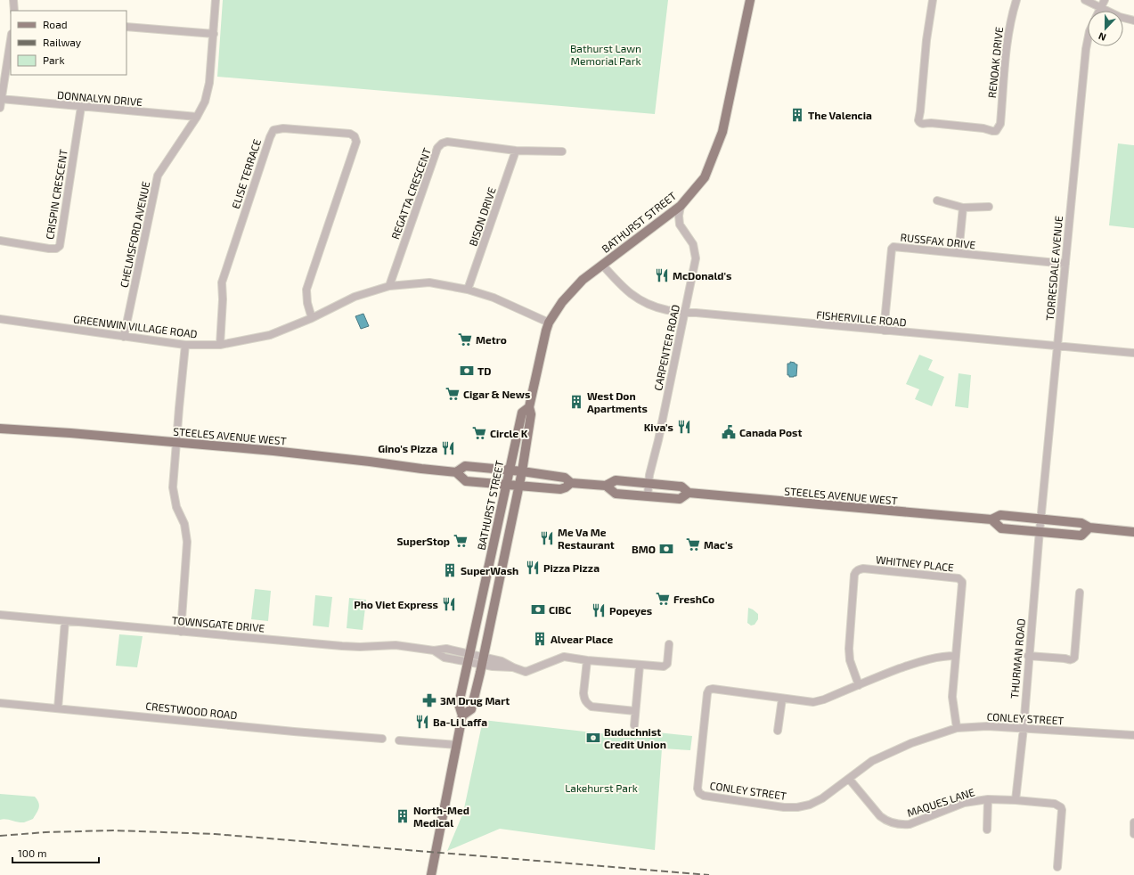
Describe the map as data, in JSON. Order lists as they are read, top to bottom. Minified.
{"streets":{"main road":["BATHURST STREET","STEELES AVENUE WEST"],"street":["RENOAK DRIVE","DONNALYN DRIVE","ELISE TERRACE","REGATTA CRESCENT","CRISPIN CRESCENT","BISON DRIVE","CHELMSFORD AVENUE","RUSSFAX DRIVE","TORRESDALE AVENUE","FISHERVILLE ROAD","GREENWIN VILLAGE ROAD","CARPENTER ROAD","WHITNEY PLACE","TOWNSGATE DRIVE","THURMAN ROAD","CRESTWOOD ROAD","CONLEY STREET","MAQUES LANE"]},"crossings":[["DONNALYN DRIVE","CRISPIN CRESCENT"],["DONNALYN DRIVE","CHELMSFORD AVENUE"],["ELISE TERRACE","GREENWIN VILLAGE ROAD"],["REGATTA CRESCENT","BISON DRIVE"],["REGATTA CRESCENT","GREENWIN VILLAGE ROAD"],["BISON DRIVE","GREENWIN VILLAGE ROAD"],["BATHURST STREET","FISHERVILLE ROAD"],["BATHURST STREET","GREENWIN VILLAGE ROAD"],["BATHURST STREET","CARPENTER ROAD"],["BATHURST STREET","STEELES AVENUE WEST"],["BATHURST STREET","TOWNSGATE DRIVE"],["CHELMSFORD AVENUE","GREENWIN VILLAGE ROAD"],["RUSSFAX DRIVE","TORRESDALE AVENUE"],["RUSSFAX DRIVE","FISHERVILLE ROAD"],["TORRESDALE AVENUE","FISHERVILLE ROAD"],["TORRESDALE AVENUE","STEELES AVENUE WEST"],["TORRESDALE AVENUE","THURMAN ROAD"],["FISHERVILLE ROAD","CARPENTER ROAD"],["CARPENTER ROAD","STEELES AVENUE WEST"],["STEELES AVENUE WEST","THURMAN ROAD"],["WHITNEY PLACE","CONLEY STREET"],["THURMAN ROAD","CONLEY STREET"],["THURMAN ROAD","MAQUES LANE"],["CONLEY STREET","MAQUES LANE"]],"parks":["Bathurst Lawn Memorial Park","Lakehurst Park"],"places":{"building":["The Valencia","West Don Apartments","SuperWash","Alvear Place","North-Med Medical"],"restaurant":["McDonald's","Kiva's","Gino's Pizza","Me Va Me Restaurant","Pizza Pizza","Pho Viet Express","Popeyes","Ba-Li Laffa"],"supermarket":["Metro","Cigar & News","Circle K","SuperStop","Mac's","FreshCo"],"bank":["TD","BMO","CIBC","Buduchnist Credit Union"],"public building":["Canada Post"],"pharmacy":["3M Drug Mart"]},"legend":["Road","Railway","Park"],"scale_bar":"100 m","north":"bottom"}
